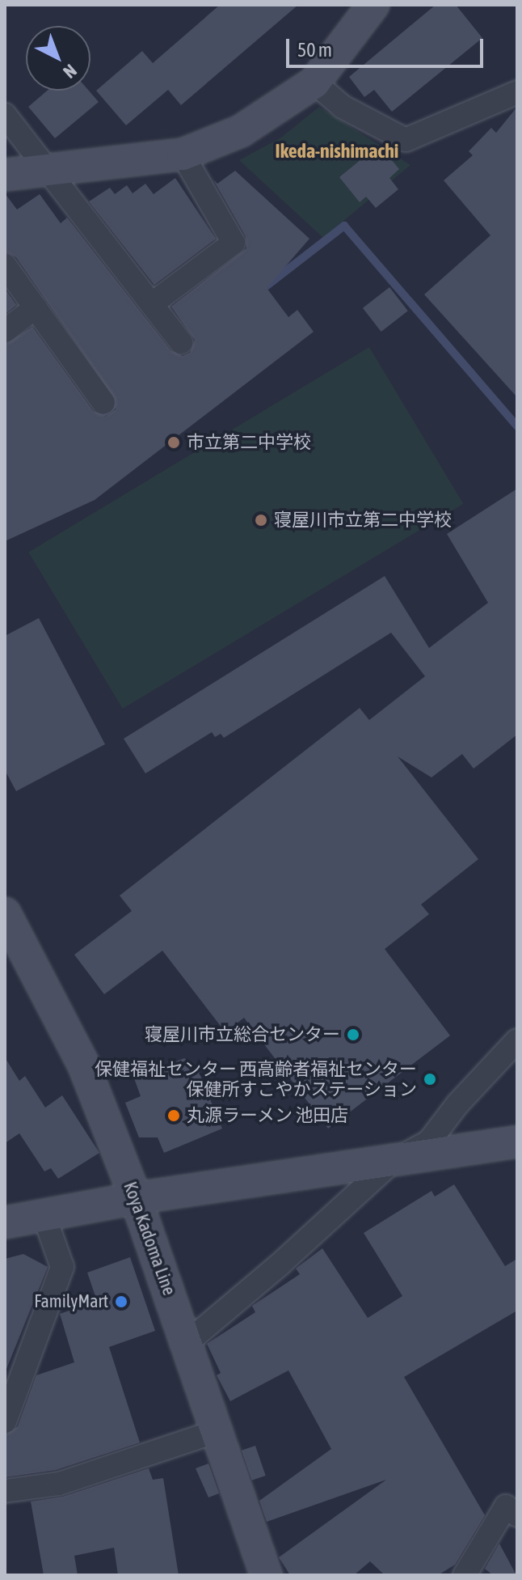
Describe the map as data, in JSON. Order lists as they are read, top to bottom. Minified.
{"streets":{"street":["Koya Kadoma Line"]},"districts":["Ikeda-nishimachi"],"places":["市立第二中学校","寝屋川市立第二中学校","寝屋川市立総合センター","保健福祉センター 西高齢者福祉センター 保健所すこやかステーション","丸源ラーメン 池田店","FamilyMart"],"scale_bar":"50 m","north":"bottom right"}
